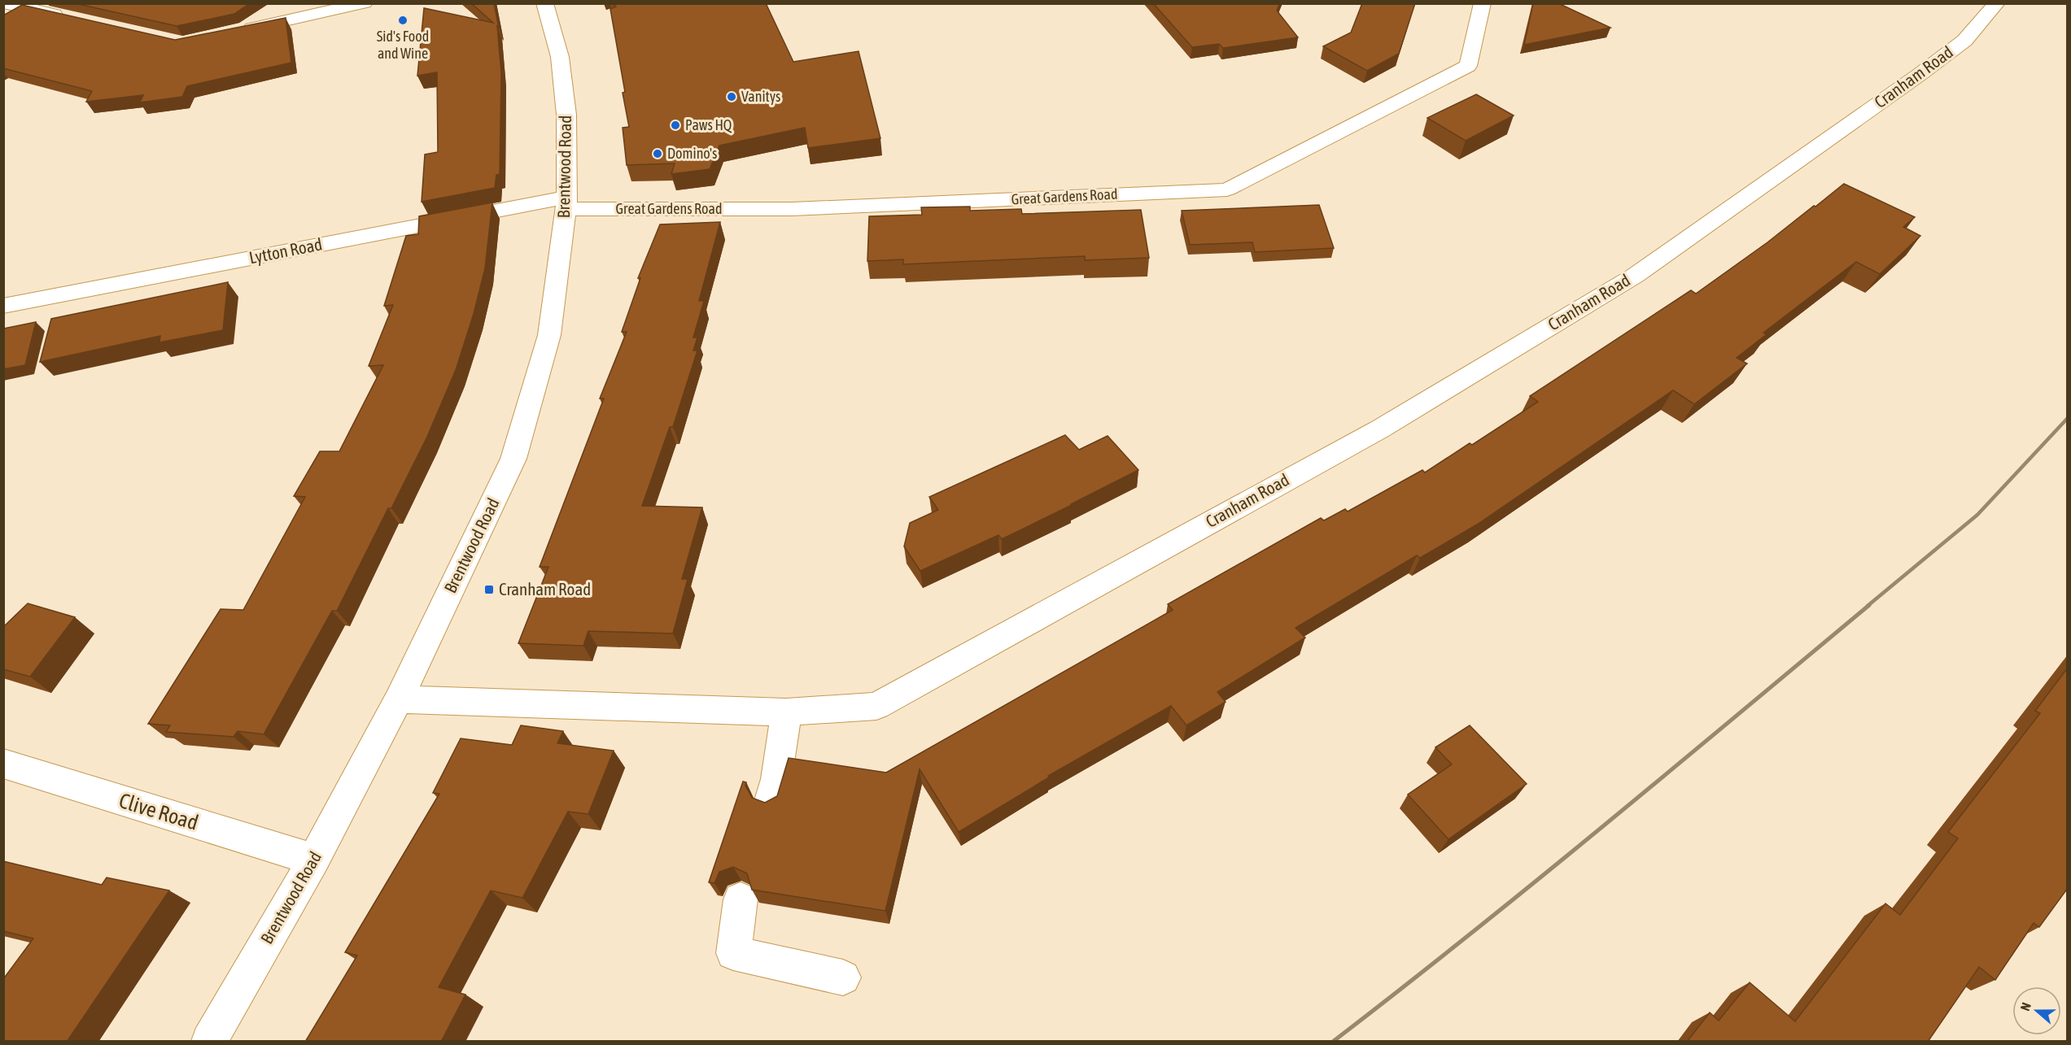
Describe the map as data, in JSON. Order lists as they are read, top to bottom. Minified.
{"streets":{"street":["Cranham Road","Brentwood Road","Great Gardens Road","Lytton Road","Clive Road"]},"crossings":[["Cranham Road","Brentwood Road"],["Brentwood Road","Great Gardens Road"],["Brentwood Road","Lytton Road"],["Brentwood Road","Clive Road"],["Great Gardens Road","Lytton Road"]],"places":{"other":["Sid's Food and Wine","Vanitys","Paws HQ","Domino's"],"transit":["Cranham Road"]},"north":"left"}
